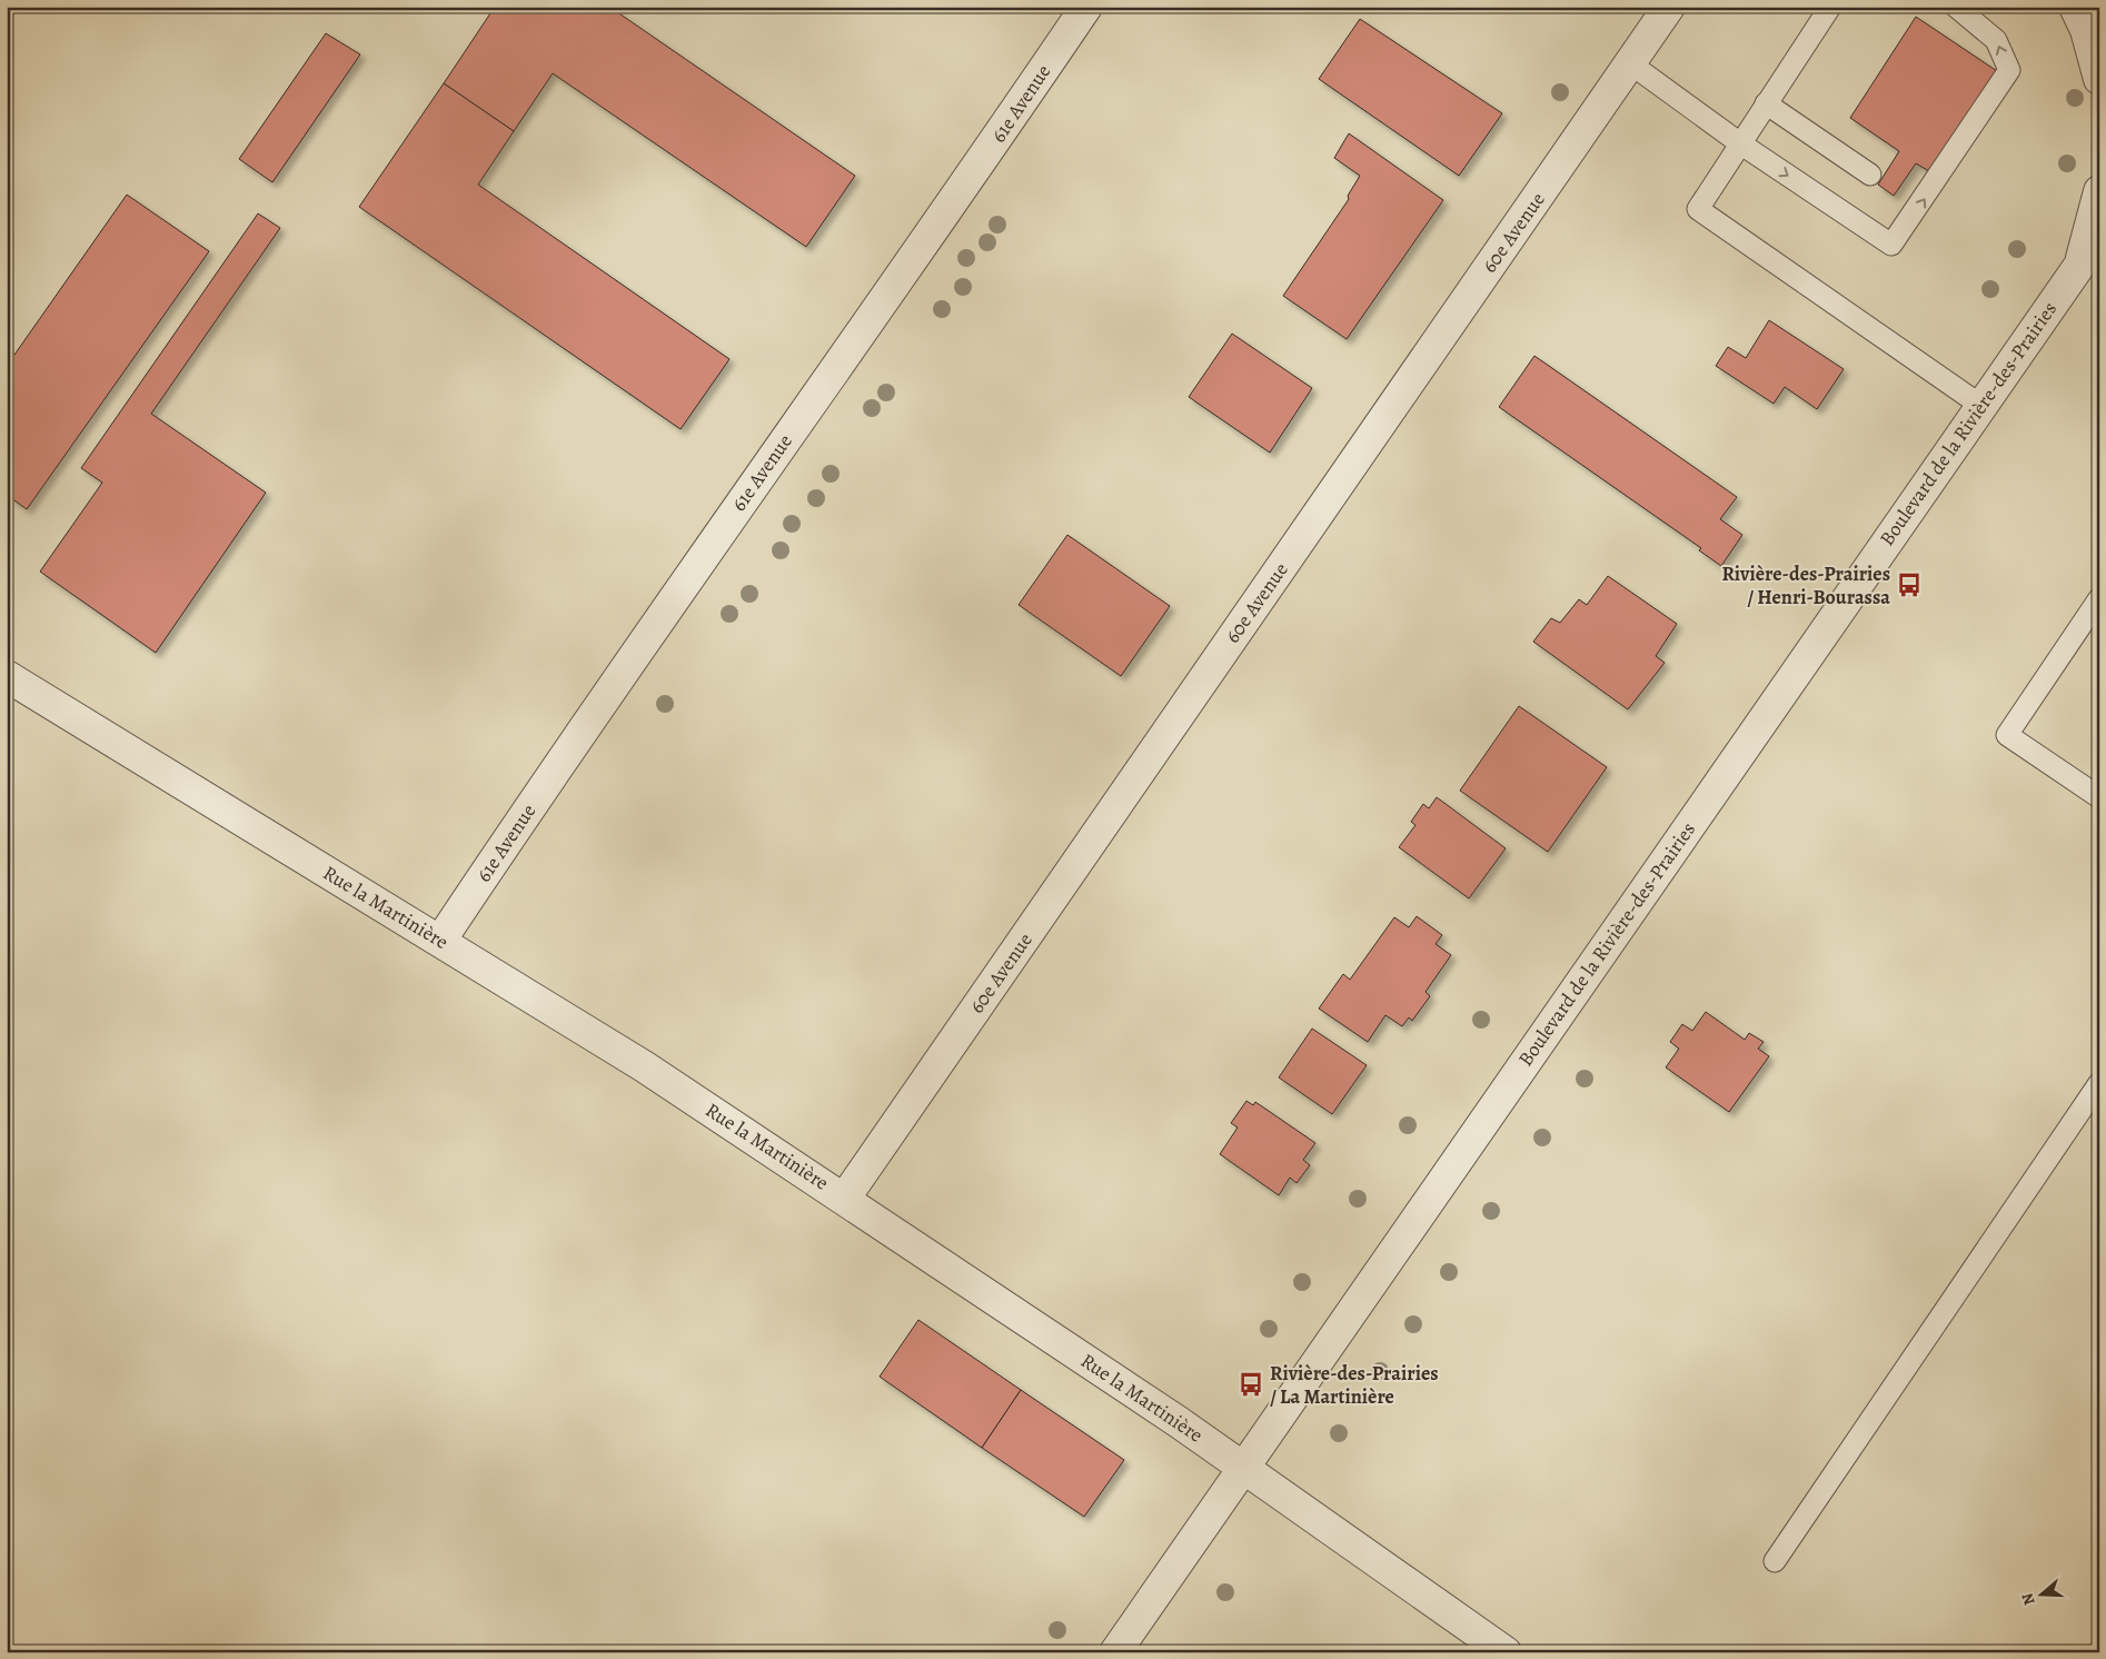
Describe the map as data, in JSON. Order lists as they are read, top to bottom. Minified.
{"streets":{"street":["61e Avenue","60e Avenue","Boulevard de la Rivière-des-Prairies","Rue la Martinière"]},"crossings":[["61e Avenue","Rue la Martinière"],["60e Avenue","Rue la Martinière"],["Boulevard de la Rivière-des-Prairies","Rue la Martinière"]],"places":{"bus stop":["Rivière-des-Prairies / Henri-Bourassa","Rivière-des-Prairies / La Martinière"]},"north":"left"}
